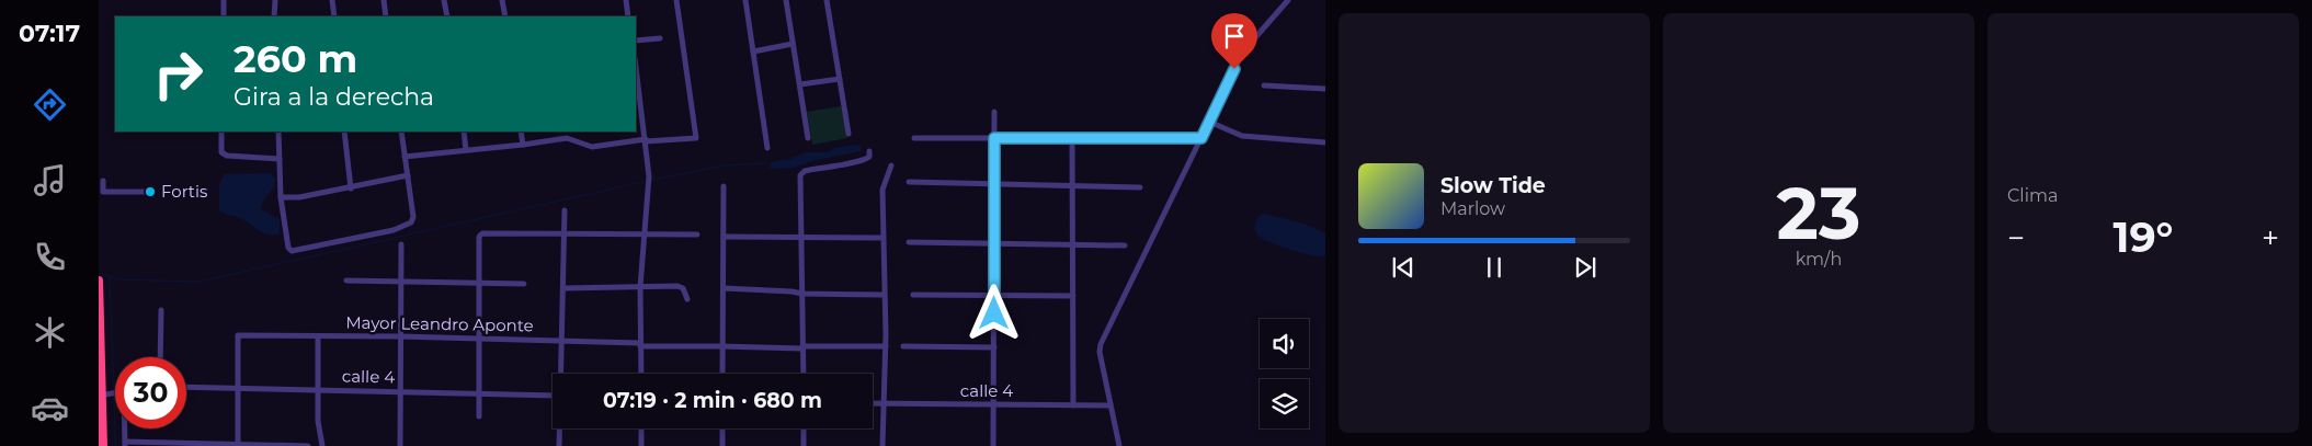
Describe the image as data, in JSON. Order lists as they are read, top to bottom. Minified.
{"streets":{"street":["Mayor Leandro Aponte","calle 4"]},"crossings":[["Mayor Leandro Aponte","calle 4"]],"places":["Fortis"],"page":{"tabs":"07:17","tile":[["23","km/h"],"Clima"],"turn":["260 m","Gira a la derecha"],"song":["Slow Tide","Marlow"],"heat":["−","19°","+"],"limit":"30","trip":"07:19 · 2 min · 680 m"}}
